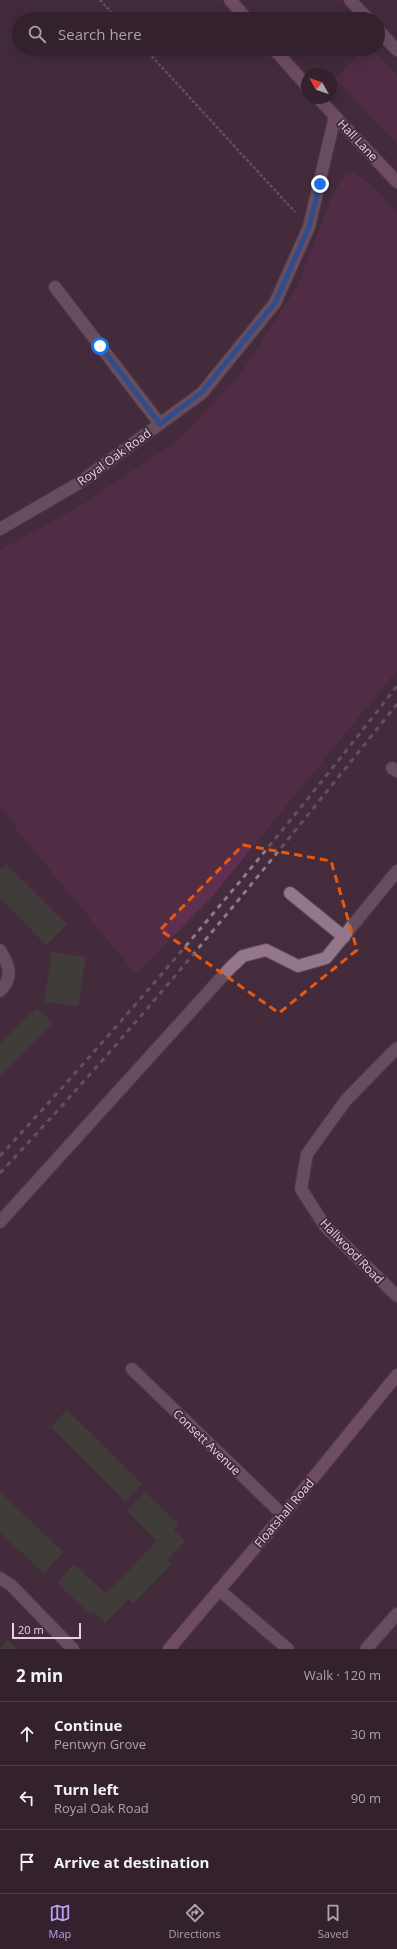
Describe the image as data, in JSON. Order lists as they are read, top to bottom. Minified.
{"streets":{"street":["Hall Lane","Royal Oak Road","Hallwood Road","Consett Avenue","Floatshall Road"]},"crossings":[["Hall Lane","Royal Oak Road"],["Consett Avenue","Floatshall Road"]],"scale_bar":"20 m","north":"top left","page":{"search":"Search here","scale":"20 m","heading":["2 min","Walk · 120 m"],"list":[["Continue","Pentwyn Grove","30 m"],["Turn left","Royal Oak Road","90 m"],"Arrive at destination"],"nav":["Map","Directions","Saved"]}}
